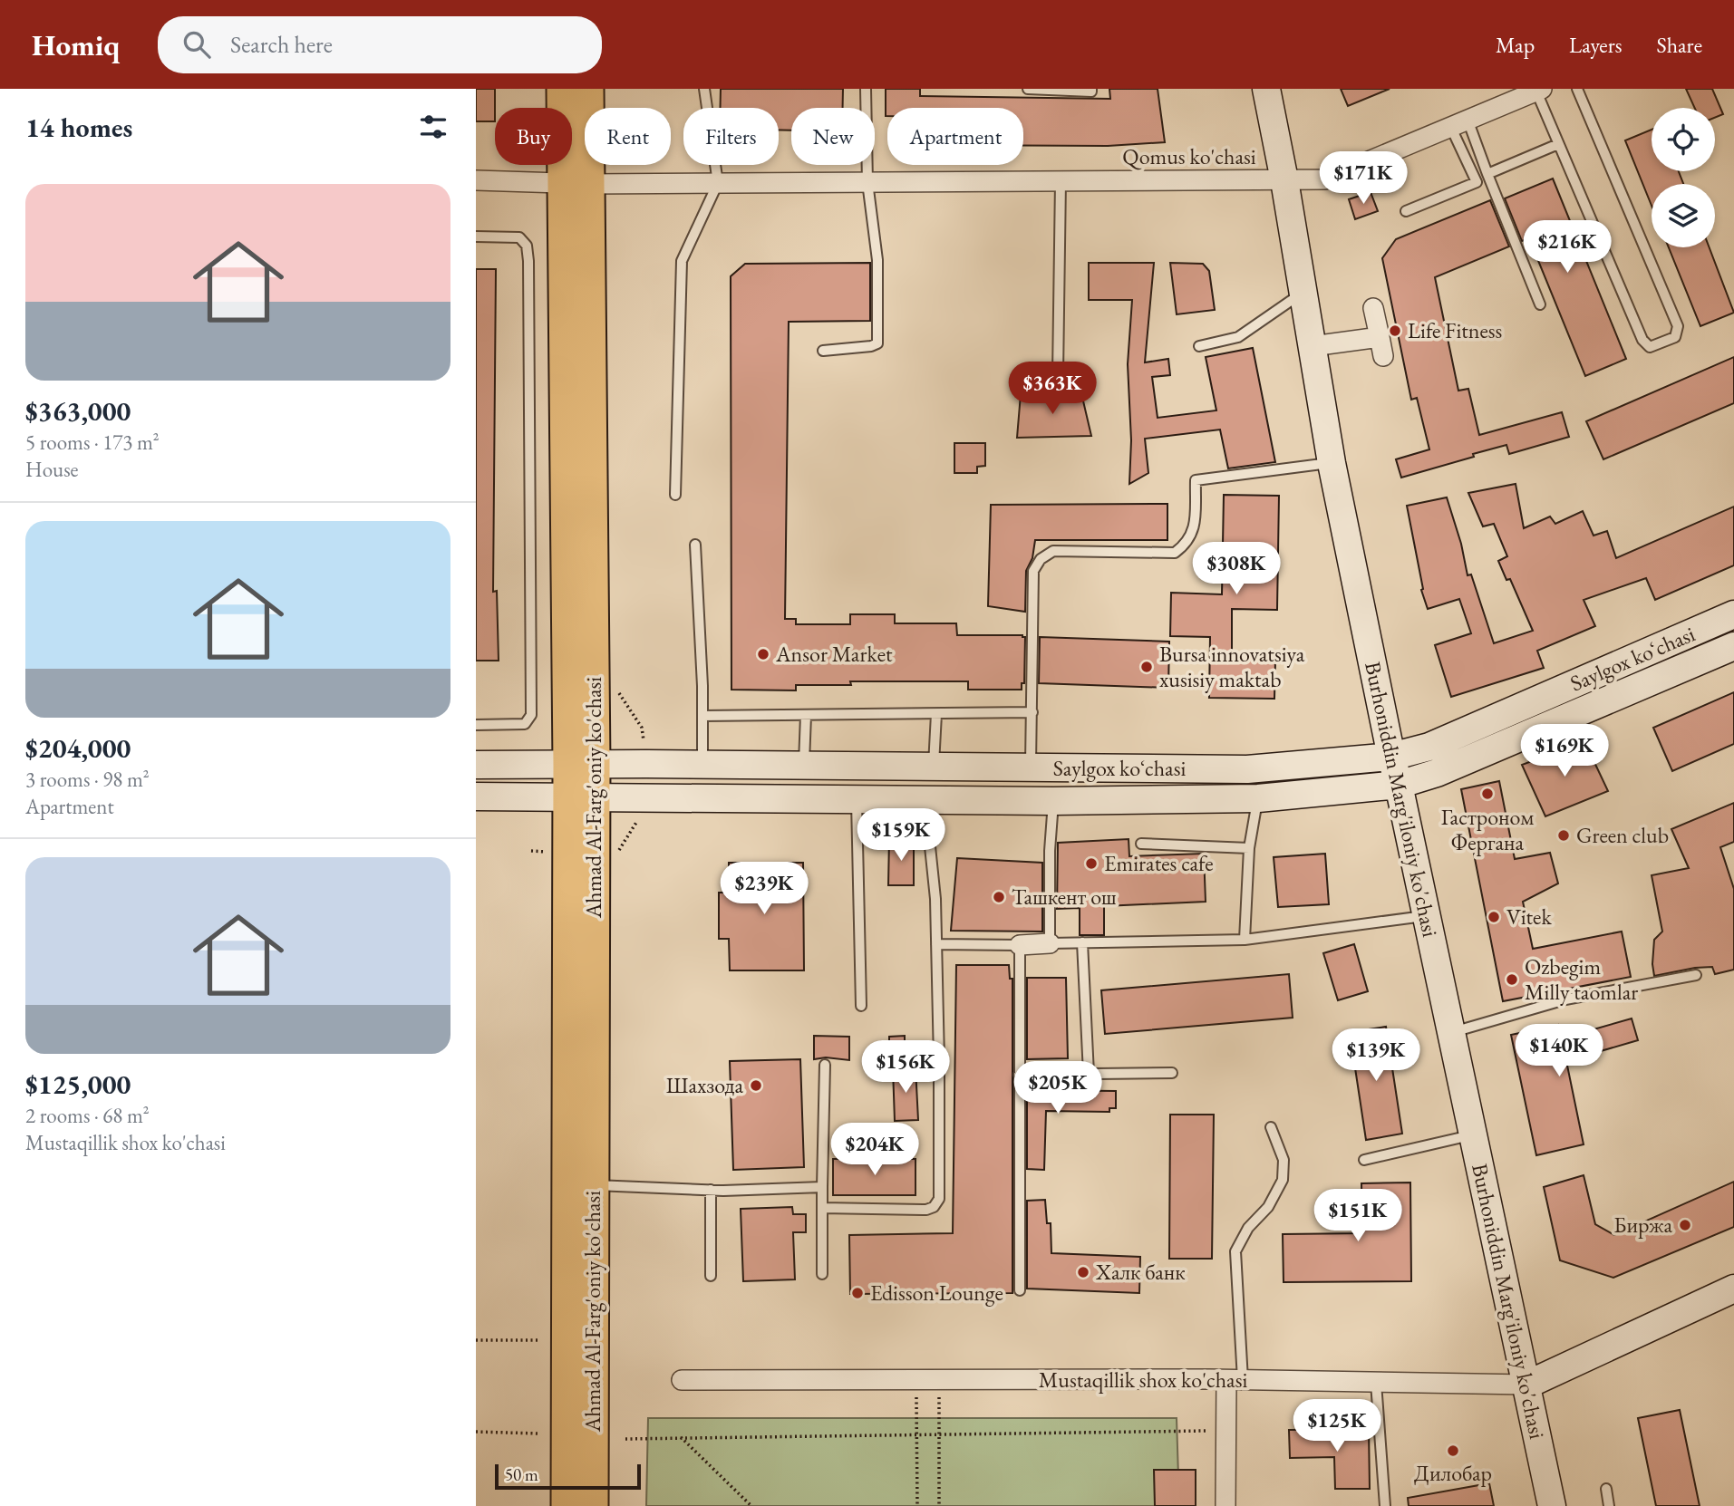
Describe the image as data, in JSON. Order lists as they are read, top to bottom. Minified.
{"streets":{"main road":["Saylgox koʻchasi","Ahmad Al-Farg'oniy ko'chasi","Burhoniddin Marg'iloniy ko'chasi","Mustaqillik shox ko'chasi"],"street":["Qomus ko'chasi"]},"crossings":[["Qomus ko'chasi","Ahmad Al-Farg'oniy ko'chasi"],["Qomus ko'chasi","Burhoniddin Marg'iloniy ko'chasi"],["Saylgox koʻchasi","Ahmad Al-Farg'oniy ko'chasi"],["Saylgox koʻchasi","Burhoniddin Marg'iloniy ko'chasi"],["Burhoniddin Marg'iloniy ko'chasi","Mustaqillik shox ko'chasi"]],"places":["Life Fitness","Ansor Market","Bursa innovatsiya xusisiy maktab","Гастроном Фергана","Green club","Emirates cafe","Ташкент ош","Vitek","Ozbegim Milly taomlar","Шахзода","Биржа","Халк банк","Edisson Lounge","Дилобар"],"scale_bar":"50 m","page":{"header":"Homiq","search":"Search here","nav":["Map","Layers","Share"],"heading":"14 homes","chip":["Buy","Rent","Filters","New","Apartment"],"price":["$171K","$216K","$363K","$308K","$169K","$159K","$239K","$140K","$139K","$156K","$205K","$204K","$151K","$125K"],"list":[{"name":"$363,000","note":"5 rooms · 173 m² · House"},{"name":"$204,000","note":"3 rooms · 98 m² · Apartment"},{"name":"$125,000","note":"2 rooms · 68 m² · Mustaqillik shox ko'chasi"}],"scale":"50 m"}}
